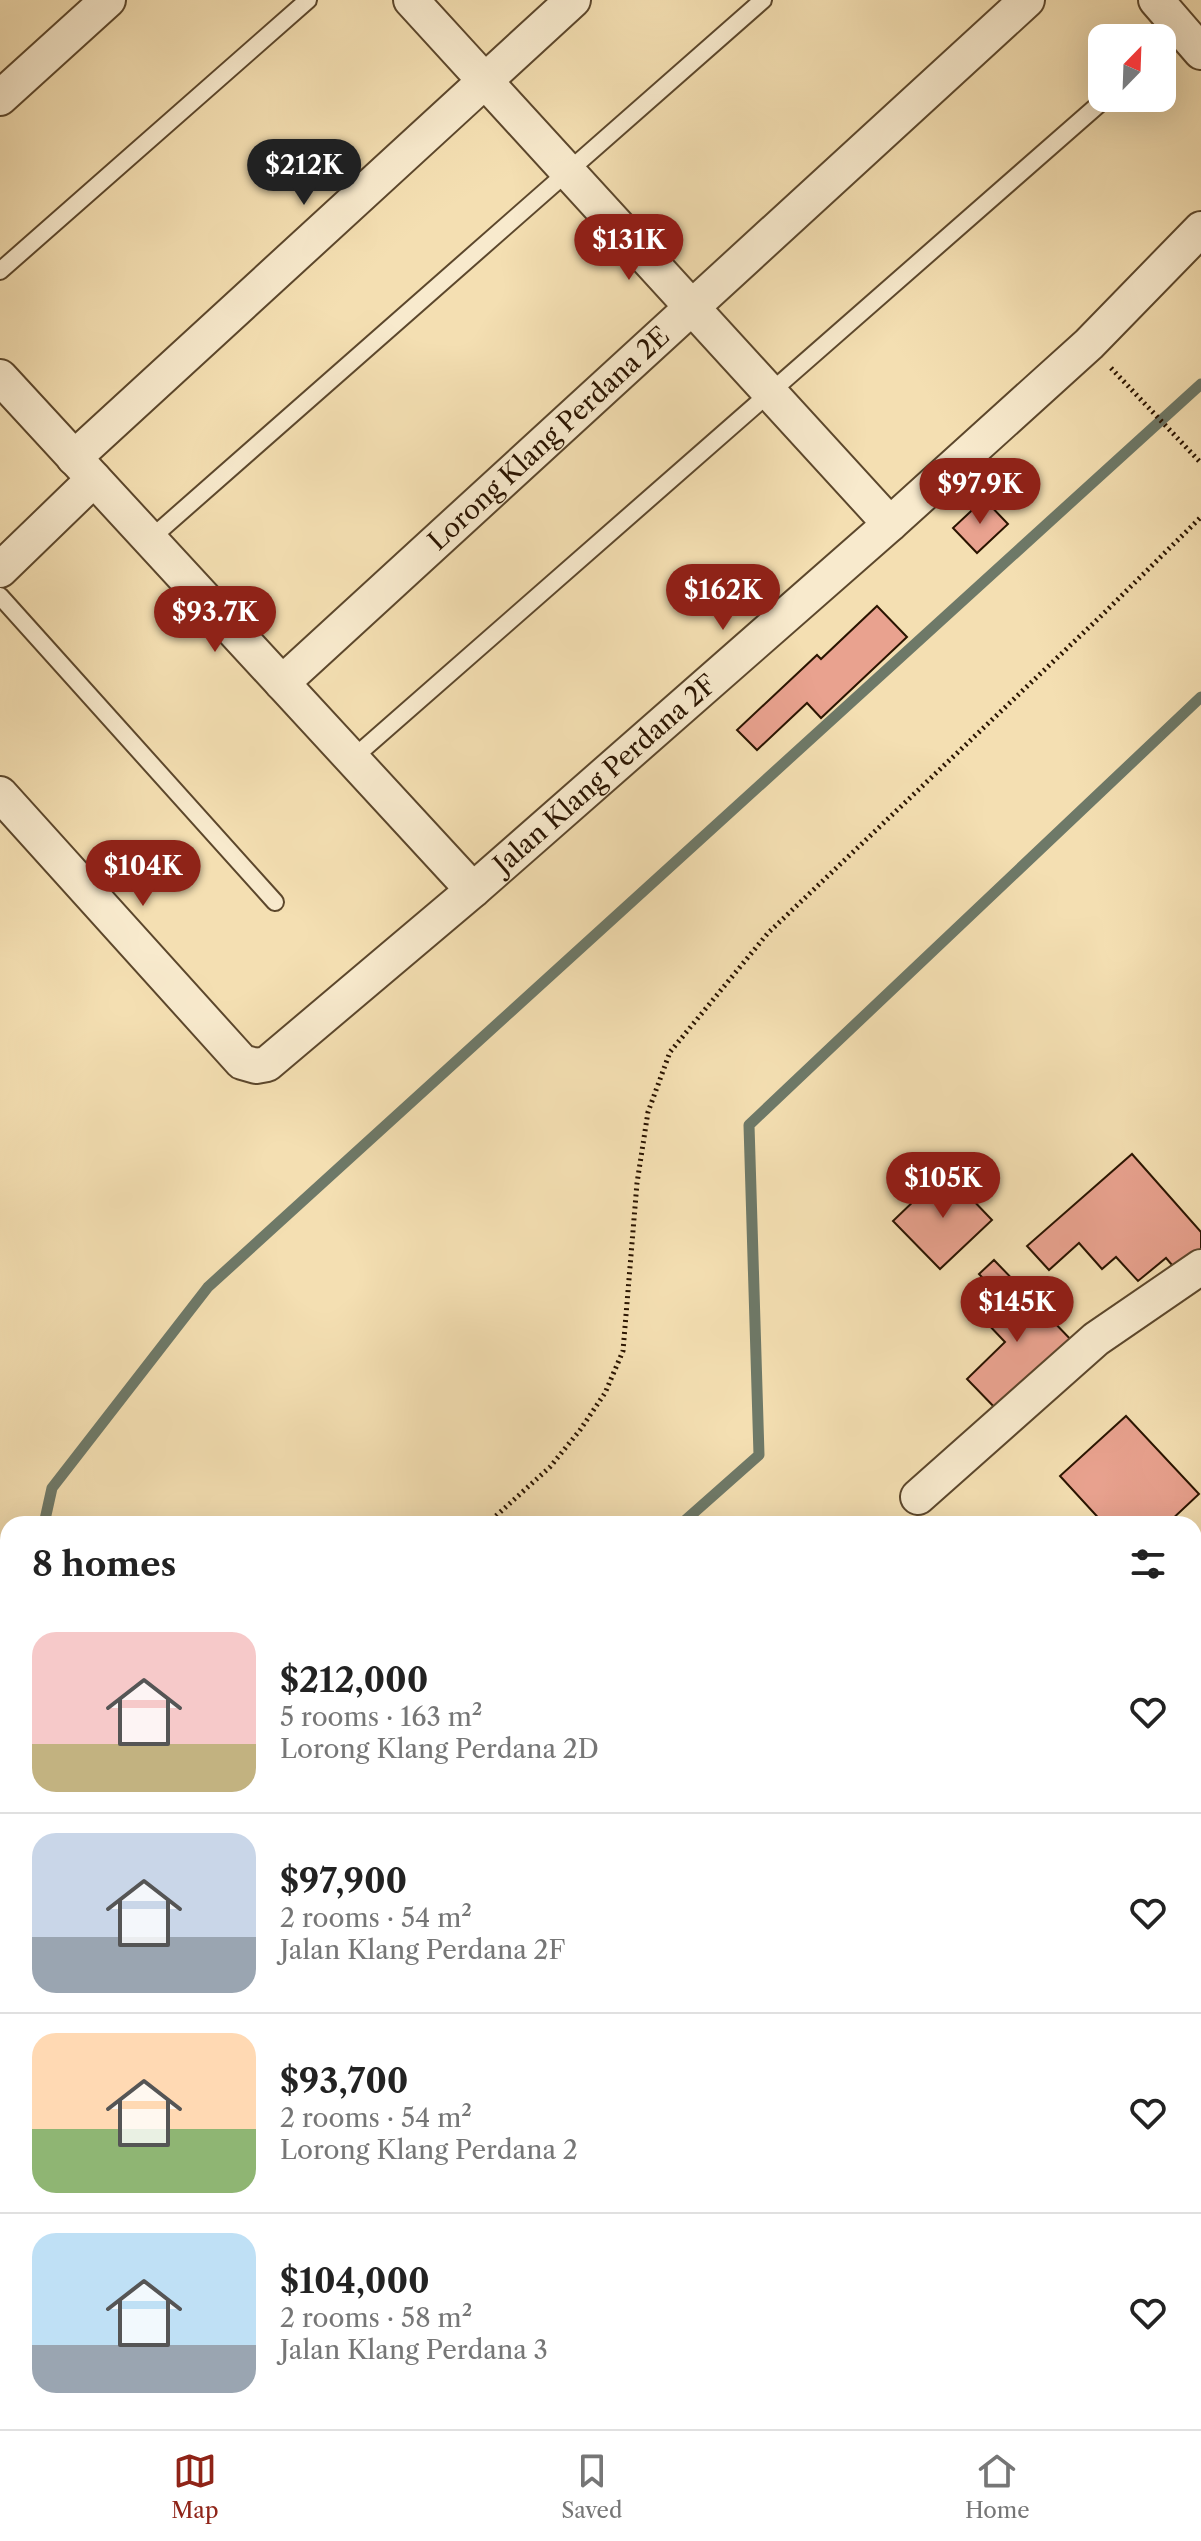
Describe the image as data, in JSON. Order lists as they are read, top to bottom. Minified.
{"streets":{"street":["Lorong Klang Perdana 2E","Jalan Klang Perdana 2F"]},"north":"top right","page":{"price":["$212K","$131K","$97.9K","$162K","$93.7K","$104K","$105K","$145K"],"heading":"8 homes","list":[{"name":"$212,000","note":"5 rooms · 163 m² · Lorong Klang Perdana 2D"},{"name":"$97,900","note":"2 rooms · 54 m² · Jalan Klang Perdana 2F"},{"name":"$93,700","note":"2 rooms · 54 m² · Lorong Klang Perdana 2"},{"name":"$104,000","note":"2 rooms · 58 m² · Jalan Klang Perdana 3"}],"tabs":["Map","Saved","Home"]}}
